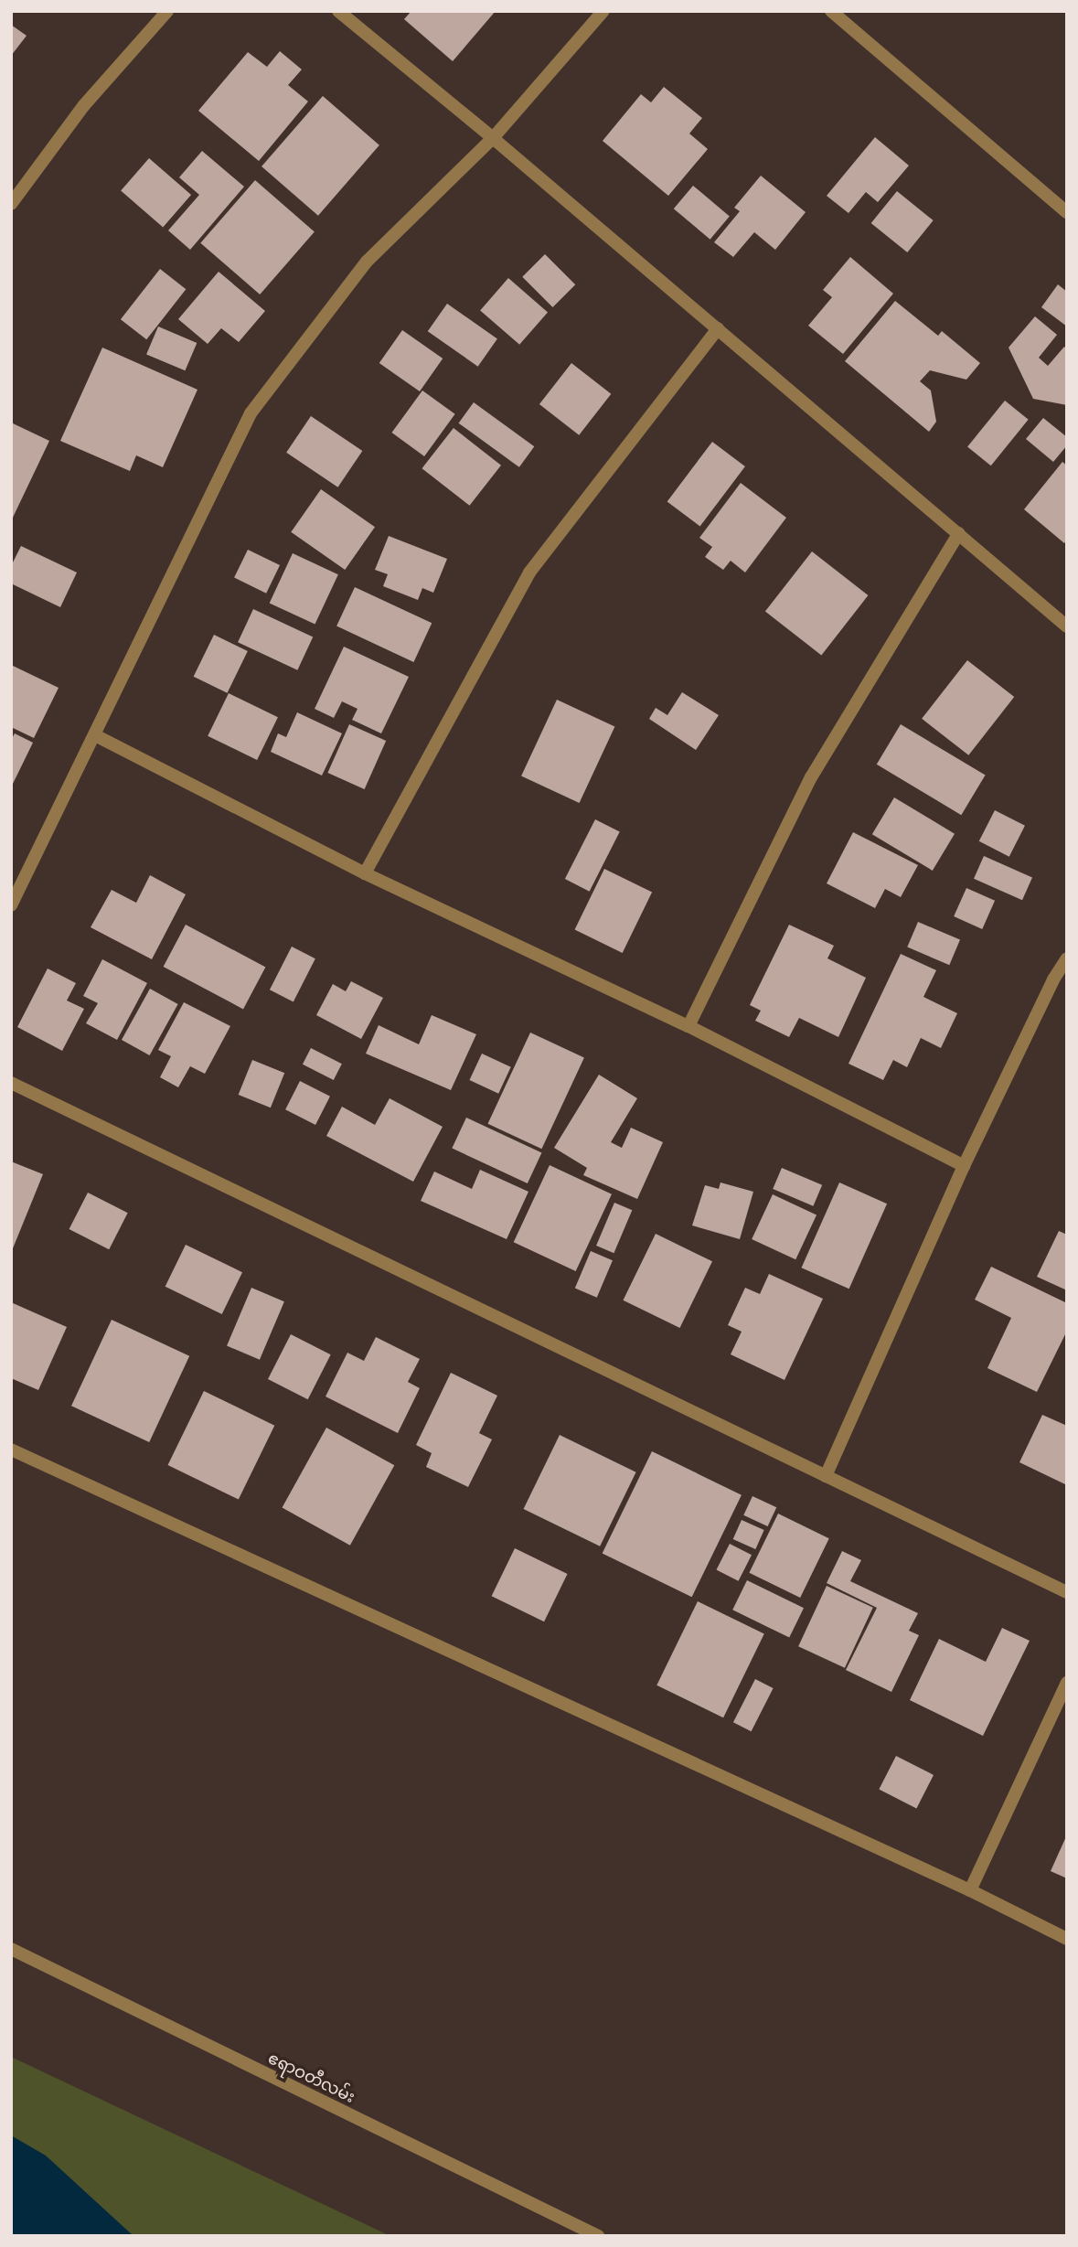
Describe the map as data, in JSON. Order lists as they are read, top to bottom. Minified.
{"streets":{"street":["ဧရာဝတီလမ်း"]}}
